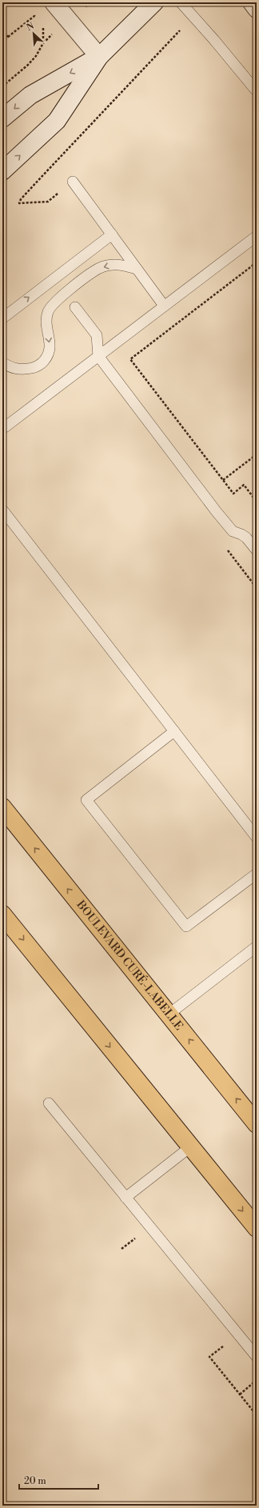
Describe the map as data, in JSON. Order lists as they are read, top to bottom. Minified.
{"streets":{"main road":["BOULEVARD CURÉ-LABELLE"]},"scale_bar":"20 m","north":"top left"}
